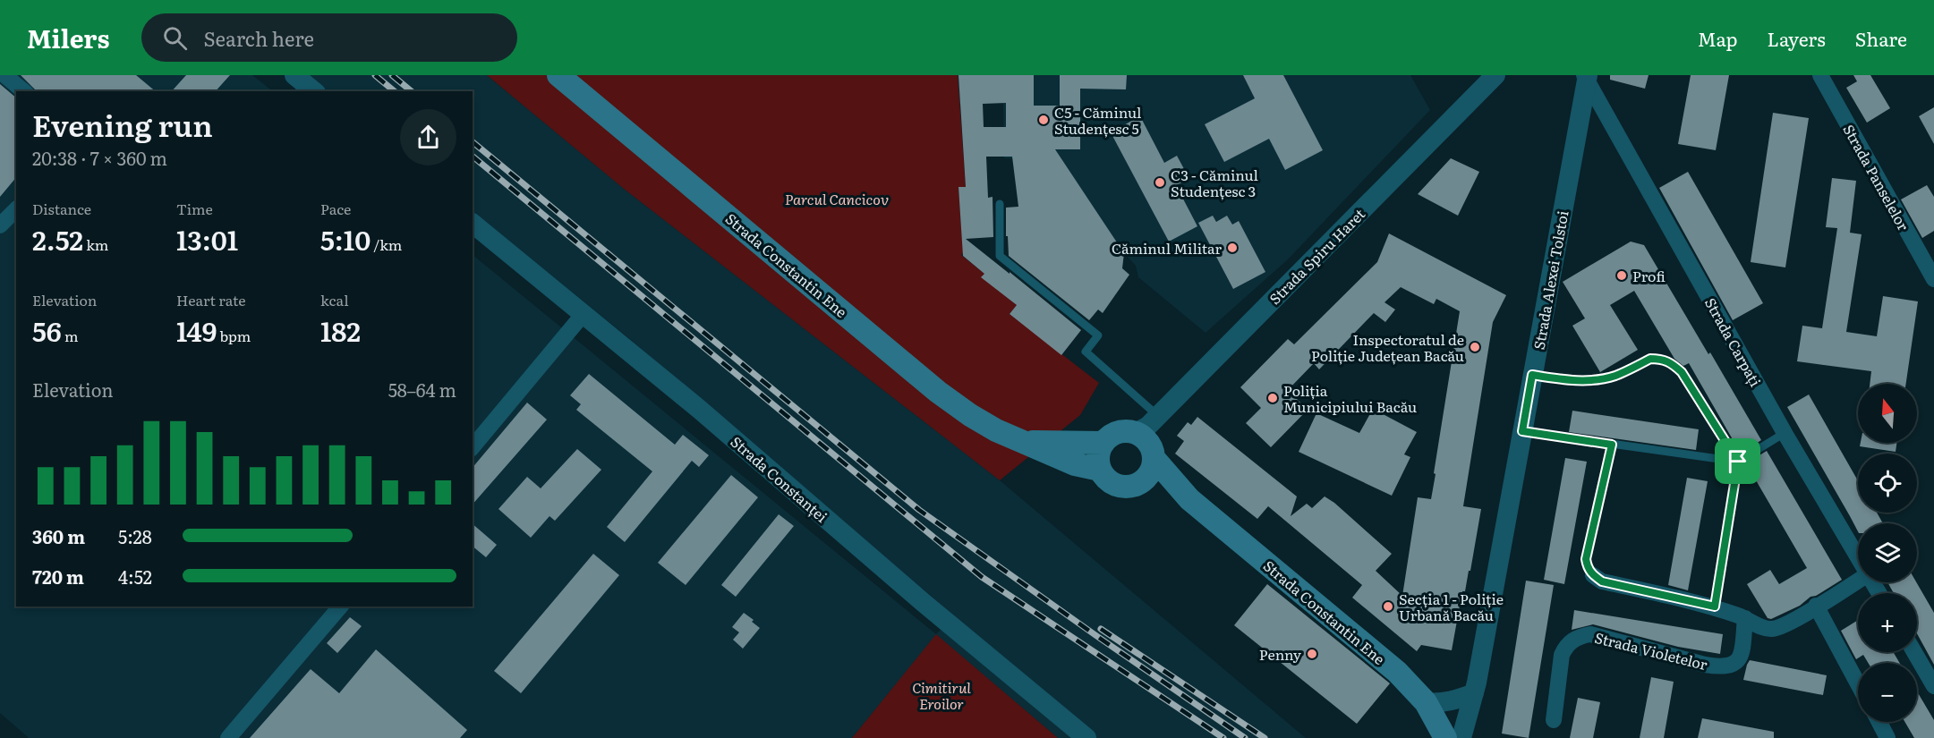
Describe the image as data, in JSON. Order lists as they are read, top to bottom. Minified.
{"streets":{"main road":["Strada Constantin Ene"],"street":["Strada Panselelor","Strada Spiru Haret","Strada Alexei Tolstoi","Strada Carpați","Strada Constanței","Strada Violetelor"]},"crossings":[["Strada Spiru Haret","Strada Constantin Ene"],["Strada Alexei Tolstoi","Strada Carpați"]],"parks":["Parcul Cancicov","Cimitirul Eroilor"],"places":["C5 - Căminul Studențesc 5","C3 - Căminul Studențesc 3","Căminul Militar","Profi","Inspectoratul de Poliție Județean Bacău","Poliția Municipiului Bacău","Secția 1 - Poliție Urbană Bacău","Penny"],"north":"top","page":{"header":"Milers","search":"Search here","nav":["Map","Layers","Share"],"heading":["Evening run","20:38 · 7 × 360 m"],"stats":[["Distance","2.52 km"],["Time","13:01"],["Pace","5:10 /km"],["Elevation","56 m"],["Heart rate","149 bpm"],["kcal","182"]],"chart":["Elevation","58–64 m"],"map_buttons":["+","−"],"list":[{"name":"360 m","note":"5:28"},{"name":"720 m","note":"4:52"}]}}
